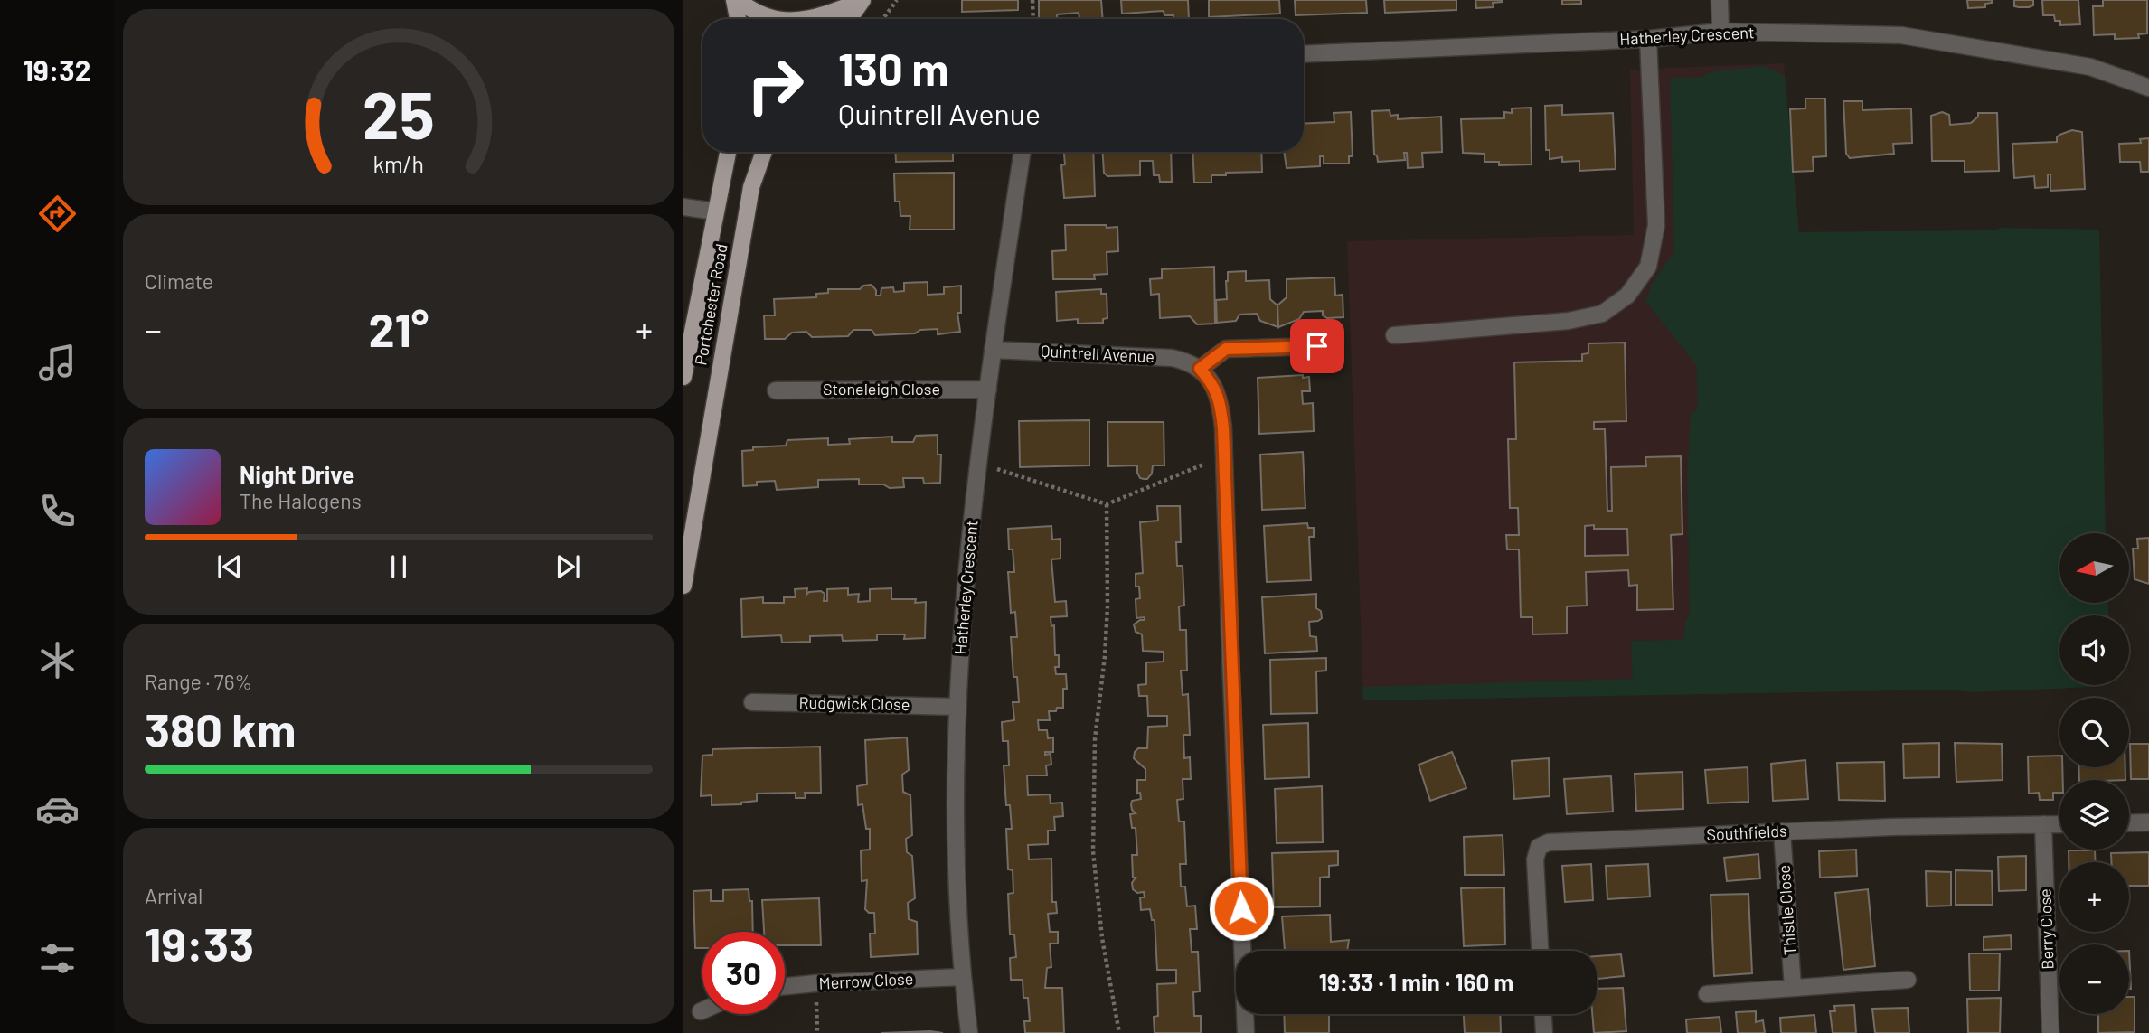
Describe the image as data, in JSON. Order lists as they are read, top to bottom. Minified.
{"streets":{"main road":["Portchester Road"],"street":["Hatherley Crescent","Quintrell Avenue","Stoneleigh Close","Rudgwick Close","Southfields","Thistle Close","Berry Close","Merrow Close"]},"crossings":[["Hatherley Crescent","Quintrell Avenue"],["Hatherley Crescent","Stoneleigh Close"],["Hatherley Crescent","Rudgwick Close"],["Hatherley Crescent","Merrow Close"],["Southfields","Thistle Close"],["Southfields","Berry Close"]],"north":"left","page":{"tabs":"19:32","turn":["130 m","Quintrell Avenue"],"tile":["Climate",["Range · 76%","380 km"],["Arrival","19:33"]],"heat":["−","21°","+"],"song":["Night Drive","The Halogens"],"map_buttons":["+","−"],"limit":"30","trip":"19:33 · 1 min · 160 m","gauge":["25","km/h"]}}
